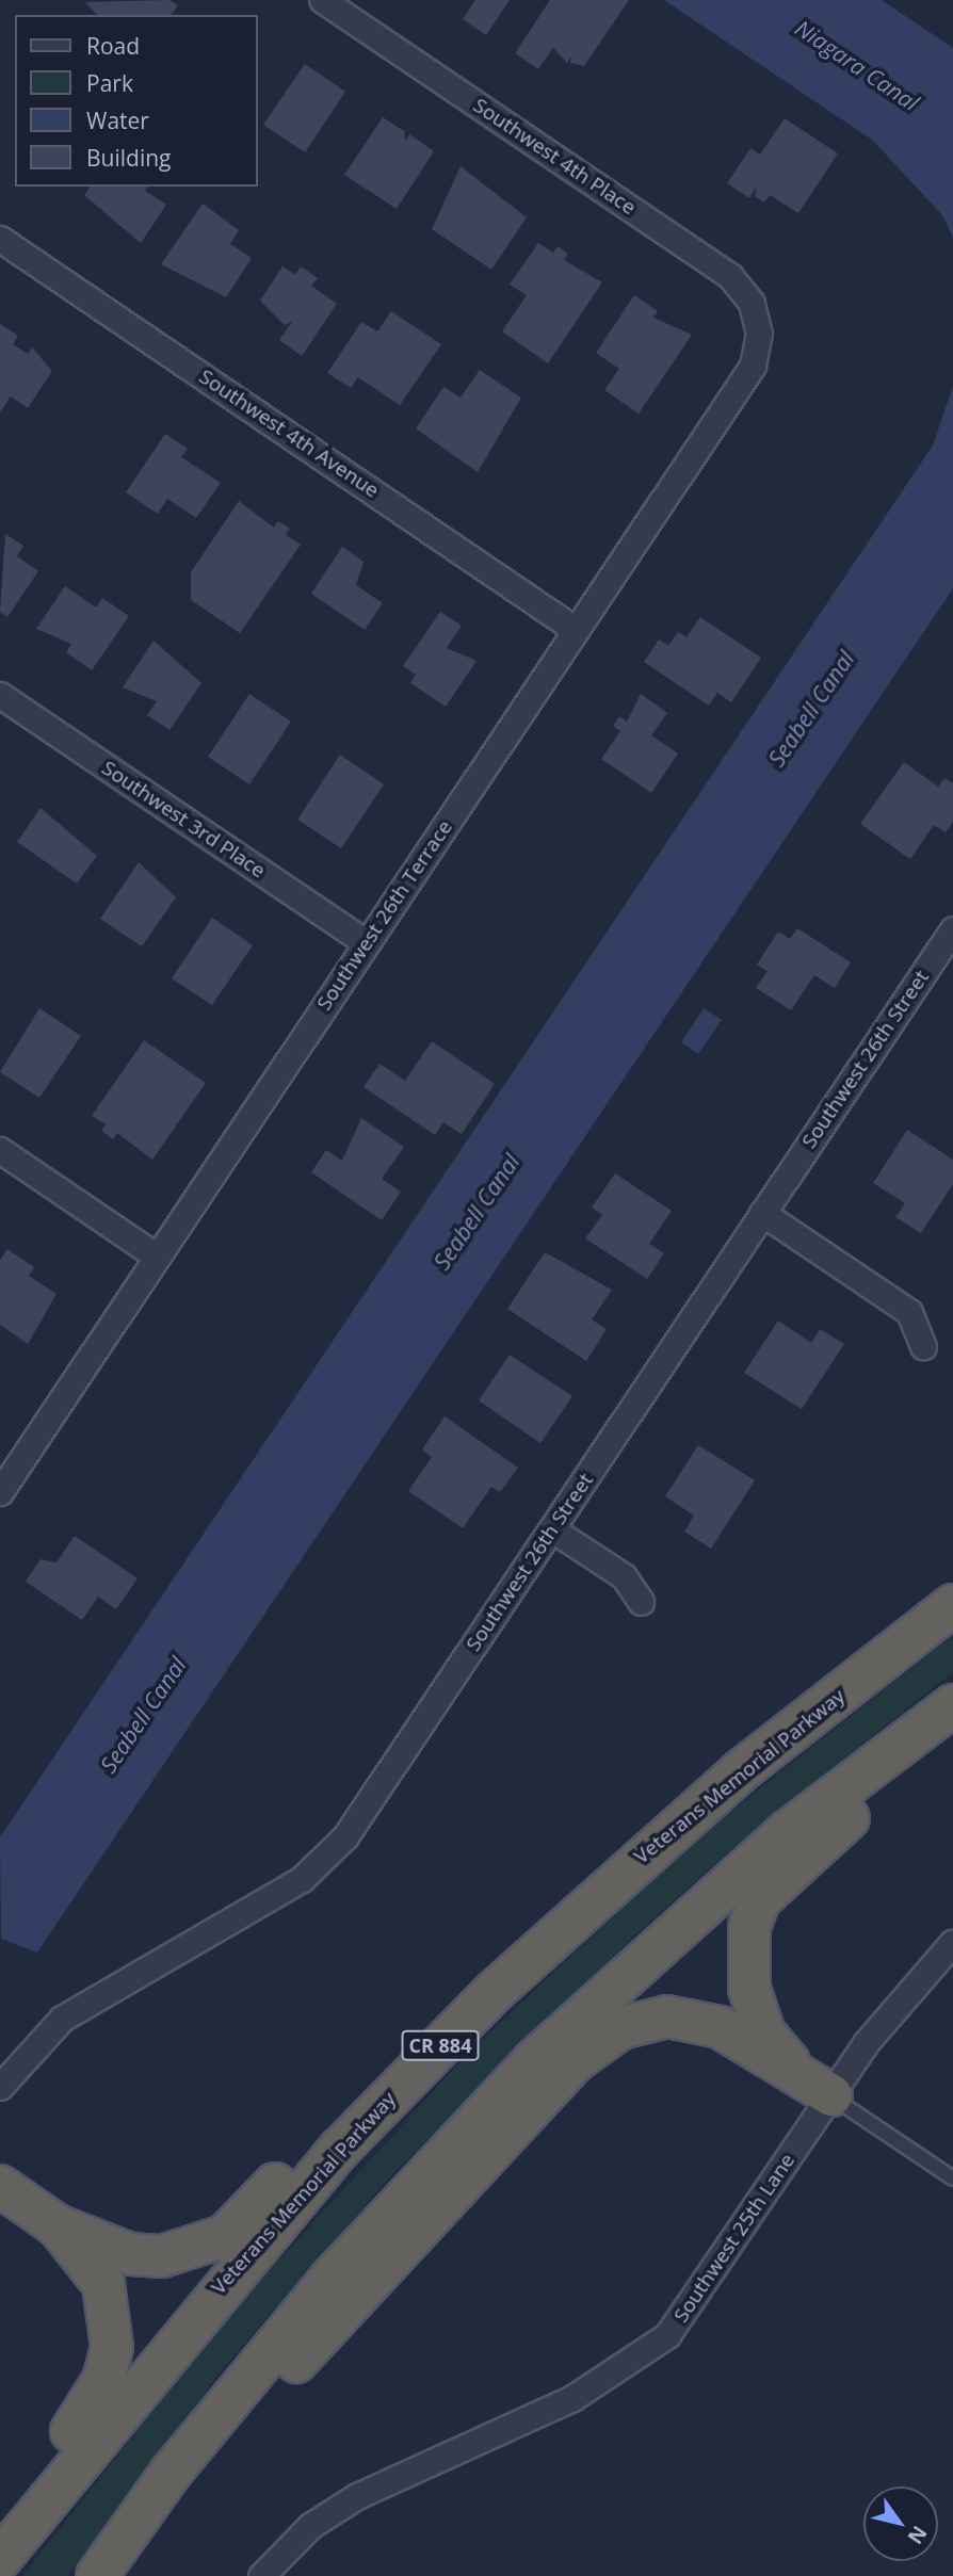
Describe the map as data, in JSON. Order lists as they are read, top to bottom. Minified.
{"streets":{"highway":["Veterans Memorial Parkway","CR 884"],"street":["Southwest 4th Place","Southwest 4th Avenue","Southwest 3rd Place","Southwest 26th Terrace","Southwest 26th Street","Southwest 25th Lane"]},"crossings":[["Southwest 4th Place","Southwest 26th Terrace"],["Southwest 4th Avenue","Southwest 26th Terrace"],["Southwest 3rd Place","Southwest 26th Terrace"]],"water":["Niagara Canal","Seabell Canal"],"legend":["Road","Park","Water","Building"],"north":"bottom right"}
